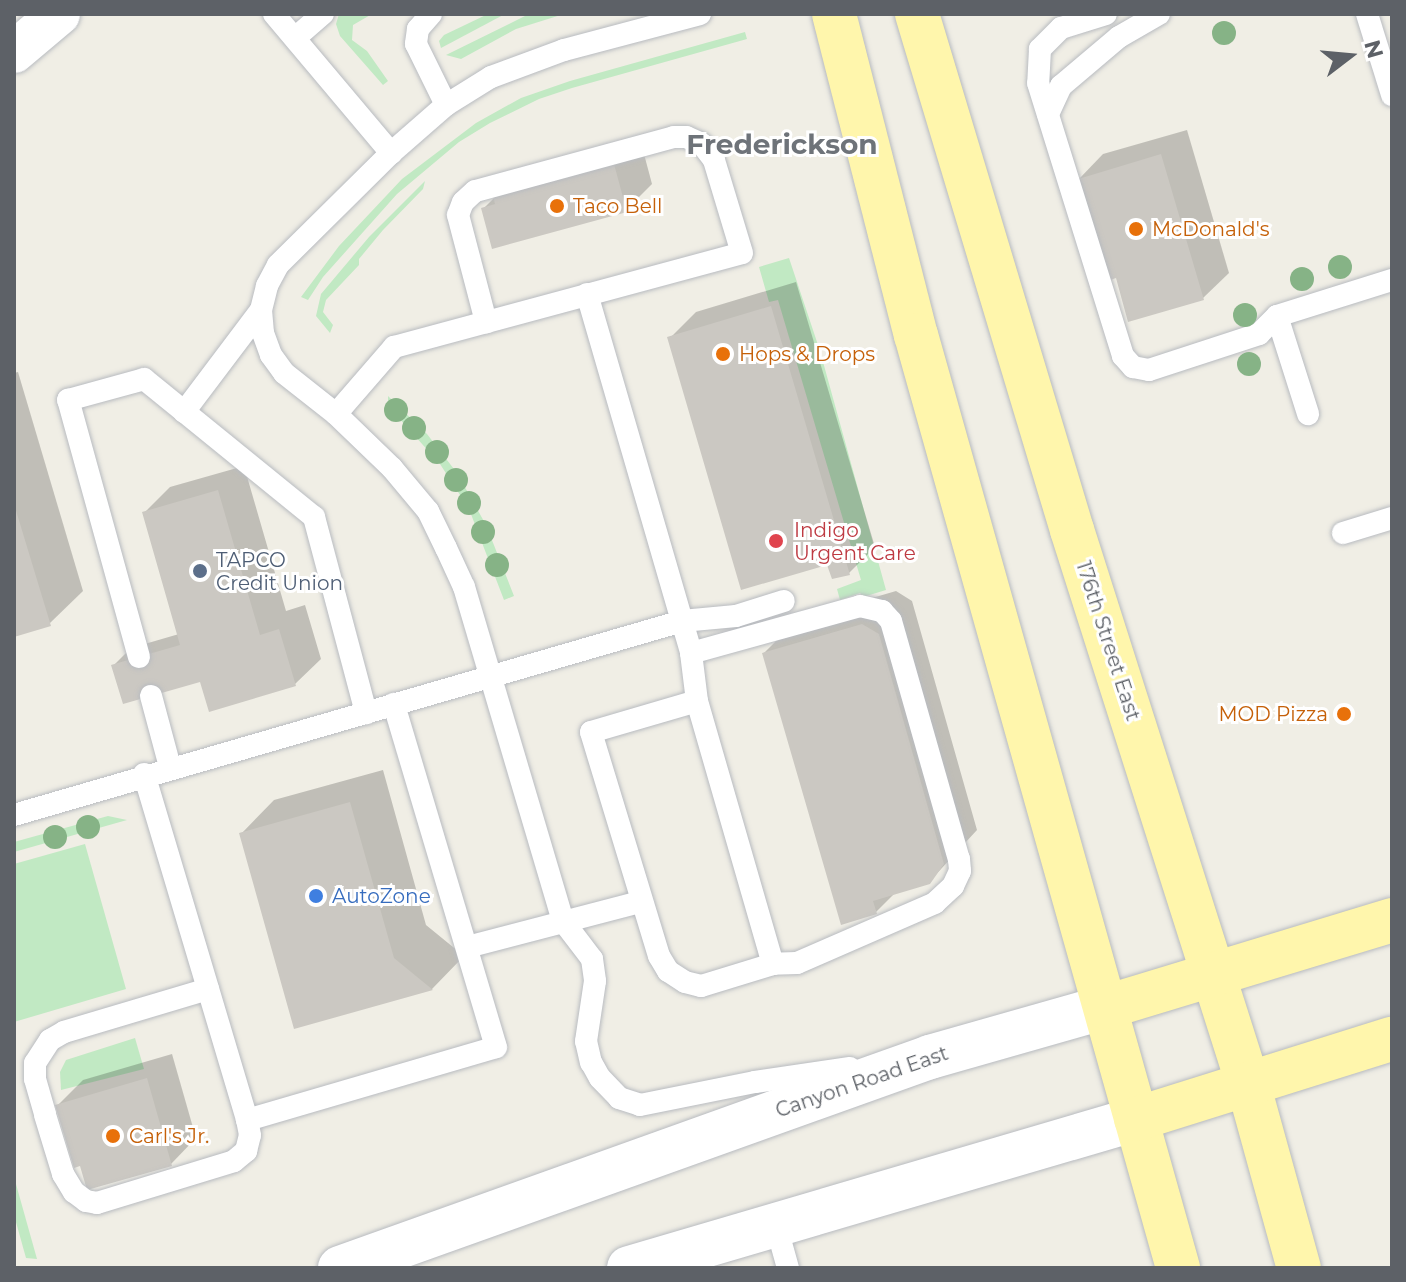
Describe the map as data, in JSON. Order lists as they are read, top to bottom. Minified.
{"streets":{"main road":["176th Street East","Canyon Road East"]},"crossings":[["176th Street East","Canyon Road East"]],"districts":["Frederickson"],"places":["Taco Bell","McDonald's","Hops & Drops","Indigo Urgent Care","TAPCO Credit Union","MOD Pizza","AutoZone","Carl's Jr."],"north":"right"}
